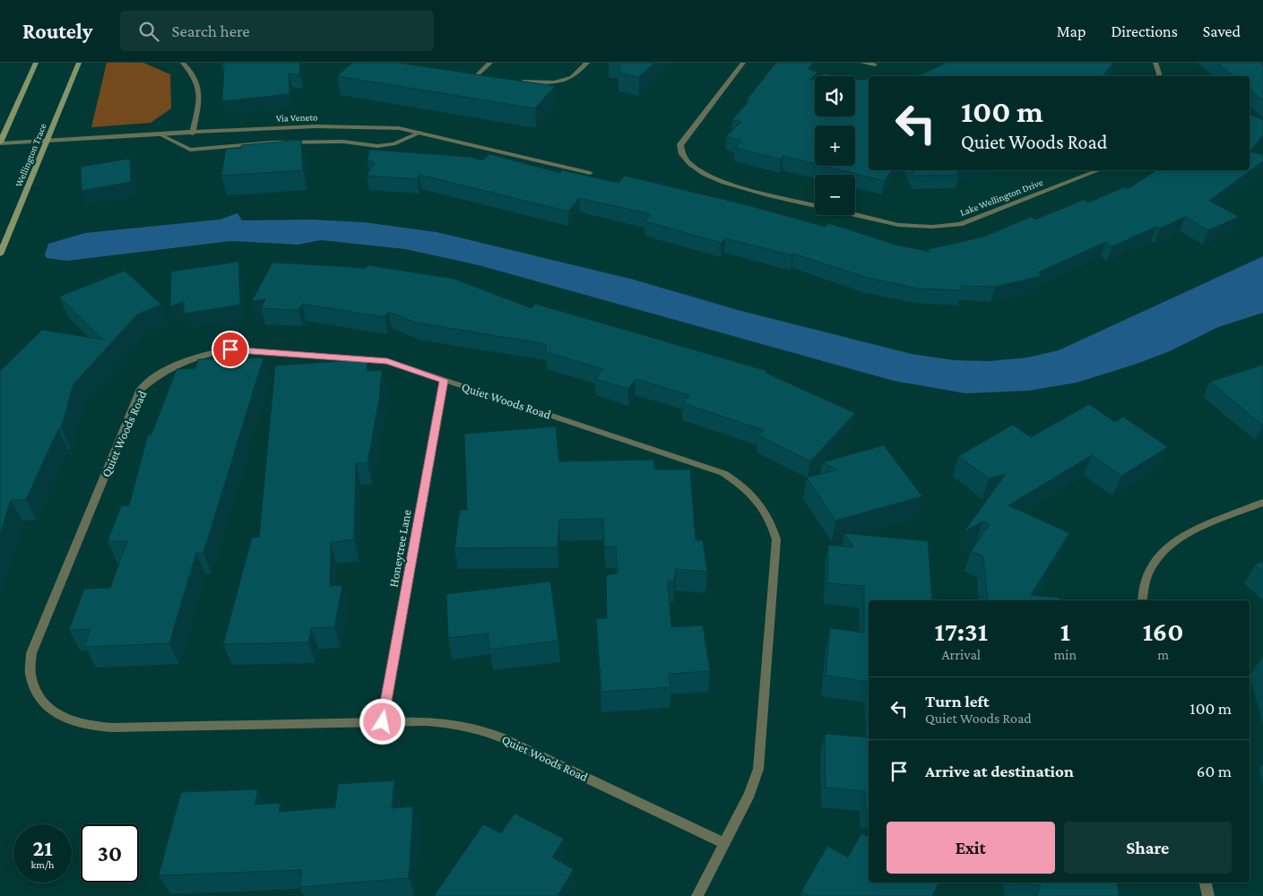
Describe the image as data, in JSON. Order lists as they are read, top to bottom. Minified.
{"streets":{"street":["Via Veneto","Wellington Trace","Lake Wellington Drive","Quiet Woods Road","Honeytree Lane"]},"crossings":[["Via Veneto","Wellington Trace"],["Quiet Woods Road","Honeytree Lane"]],"page":{"header":"Routely","search":"Search here","nav":["Map","Directions","Saved"],"map_buttons":["+","−"],"turn":["100 m","Quiet Woods Road"],"eta":["17:31","Arrival","1","min","160","m"],"list":[{"name":"Turn left","note":"Quiet Woods Road","value":"100 m"},{"name":"Arrive at destination","value":"60 m"}],"buttons":["Exit","Share"],"speed":"21 km/h","limit":"30"}}
